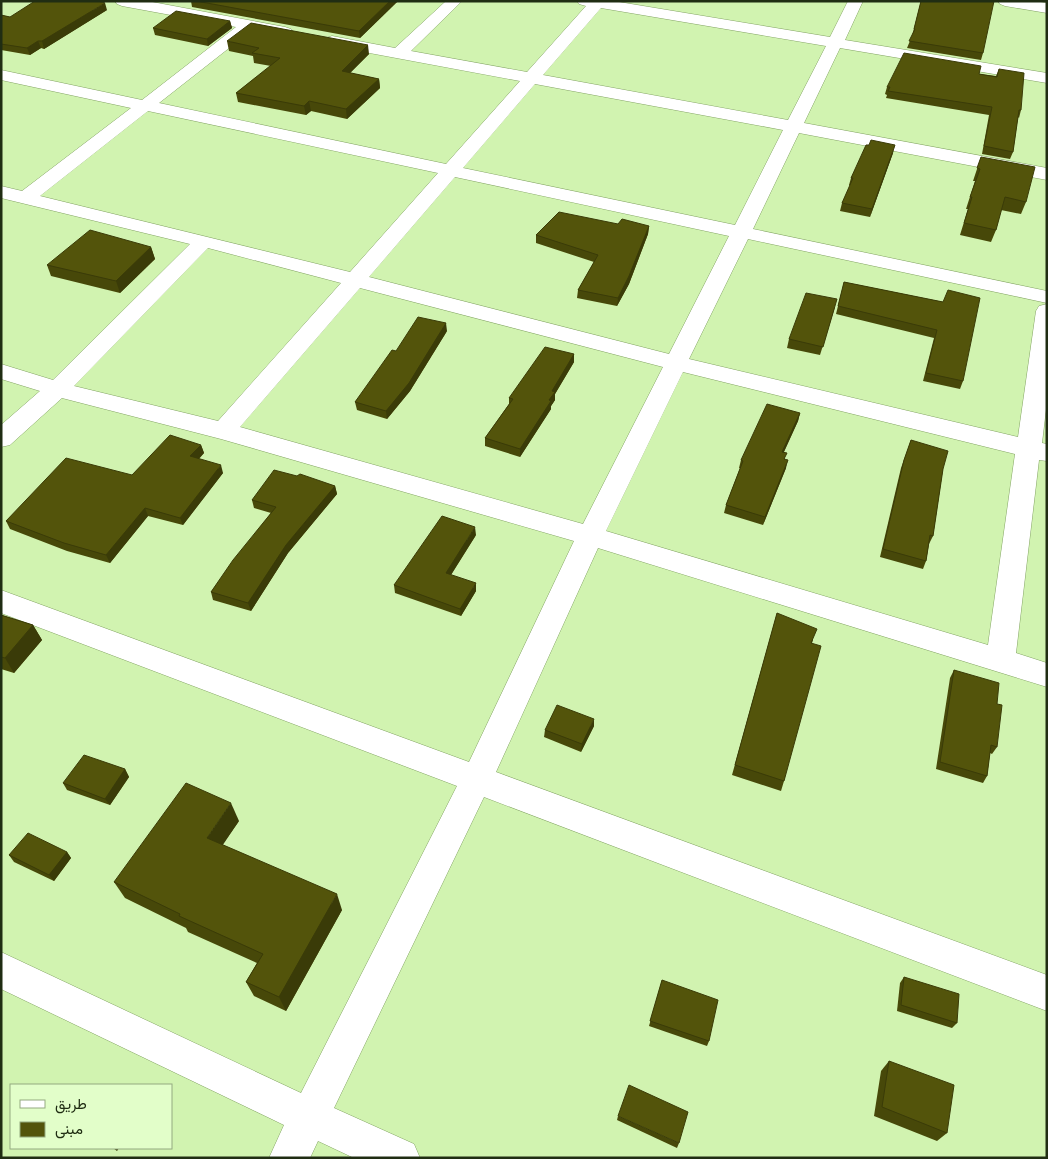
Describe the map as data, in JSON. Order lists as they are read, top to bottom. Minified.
{"legend":["طريق","مبنى"]}
